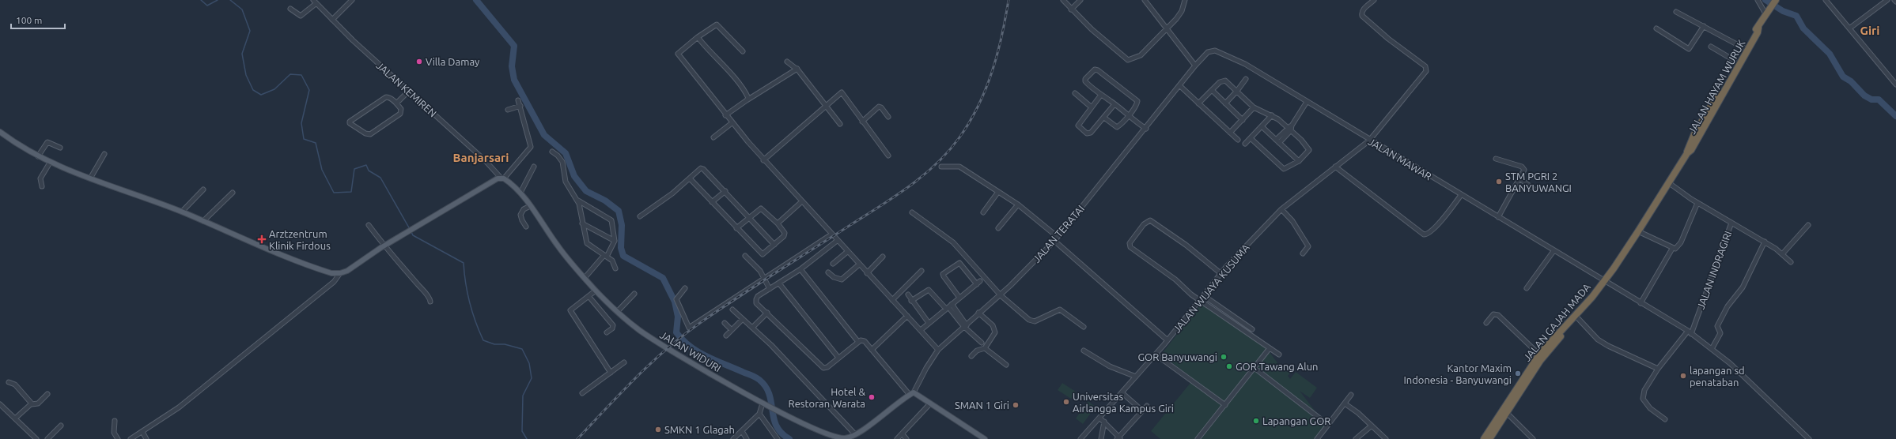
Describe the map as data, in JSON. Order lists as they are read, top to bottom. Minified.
{"streets":{"highway":["JALAN HAYAM WURUK","JALAN GAJAH MADA"],"main road":["JALAN WIDURI"],"street":["JALAN KEMIREN","JALAN MAWAR","JALAN TERATAI","JALAN INDRAGIRI","JALAN WIJAYA KUSUMA"]},"crossings":[["JALAN HAYAM WURUK","JALAN MAWAR"],["JALAN HAYAM WURUK","JALAN INDRAGIRI"],["JALAN HAYAM WURUK","JALAN GAJAH MADA"],["JALAN KEMIREN","JALAN WIDURI"],["JALAN MAWAR","JALAN TERATAI"],["JALAN MAWAR","JALAN INDRAGIRI"],["JALAN MAWAR","JALAN WIJAYA KUSUMA"],["JALAN MAWAR","JALAN GAJAH MADA"],["JALAN TERATAI","JALAN WIDURI"]],"districts":["Giri","Banjarsari"],"places":{"other":["Villa Damay","STM PGRI 2 BANYUWANGI","GOR Banyuwangi","GOR Tawang Alun","Kantor Maxim Indonesia - Banyuwangi","lapangan sd penataban","Hotel & Restoran Warata","Universitas Airlangga Kampus Giri","SMAN 1 Giri","Lapangan GOR","SMKN 1 Glagah"],"health":["Arztzentrum Klinik Firdous"]},"scale_bar":"100 m"}
